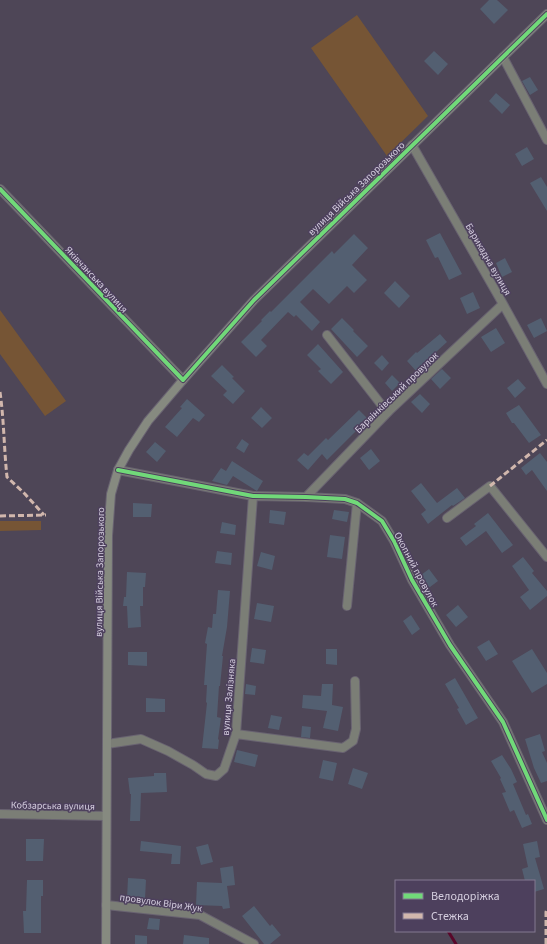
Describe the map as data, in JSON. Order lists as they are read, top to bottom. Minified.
{"streets":{"street":["вулиця Війська Запорозького","Барикадна вулиця","Яківчанська вулиця","Барвінківський провулок","Окопний провулок","вулиця Залізняка","Кобзарська вулиця","провулок Віри Жук"]},"crossings":[["вулиця Війська Запорозького","Барикадна вулиця"],["вулиця Війська Запорозького","Яківчанська вулиця"],["вулиця Війська Запорозького","Окопний провулок"],["вулиця Війська Запорозького","вулиця Залізняка"],["вулиця Війська Запорозького","Кобзарська вулиця"],["вулиця Війська Запорозького","провулок Віри Жук"],["Барикадна вулиця","Барвінківський провулок"],["Барвінківський провулок","Окопний провулок"],["Окопний провулок","вулиця Залізняка"]],"legend":["Велодоріжка","Стежка"]}
